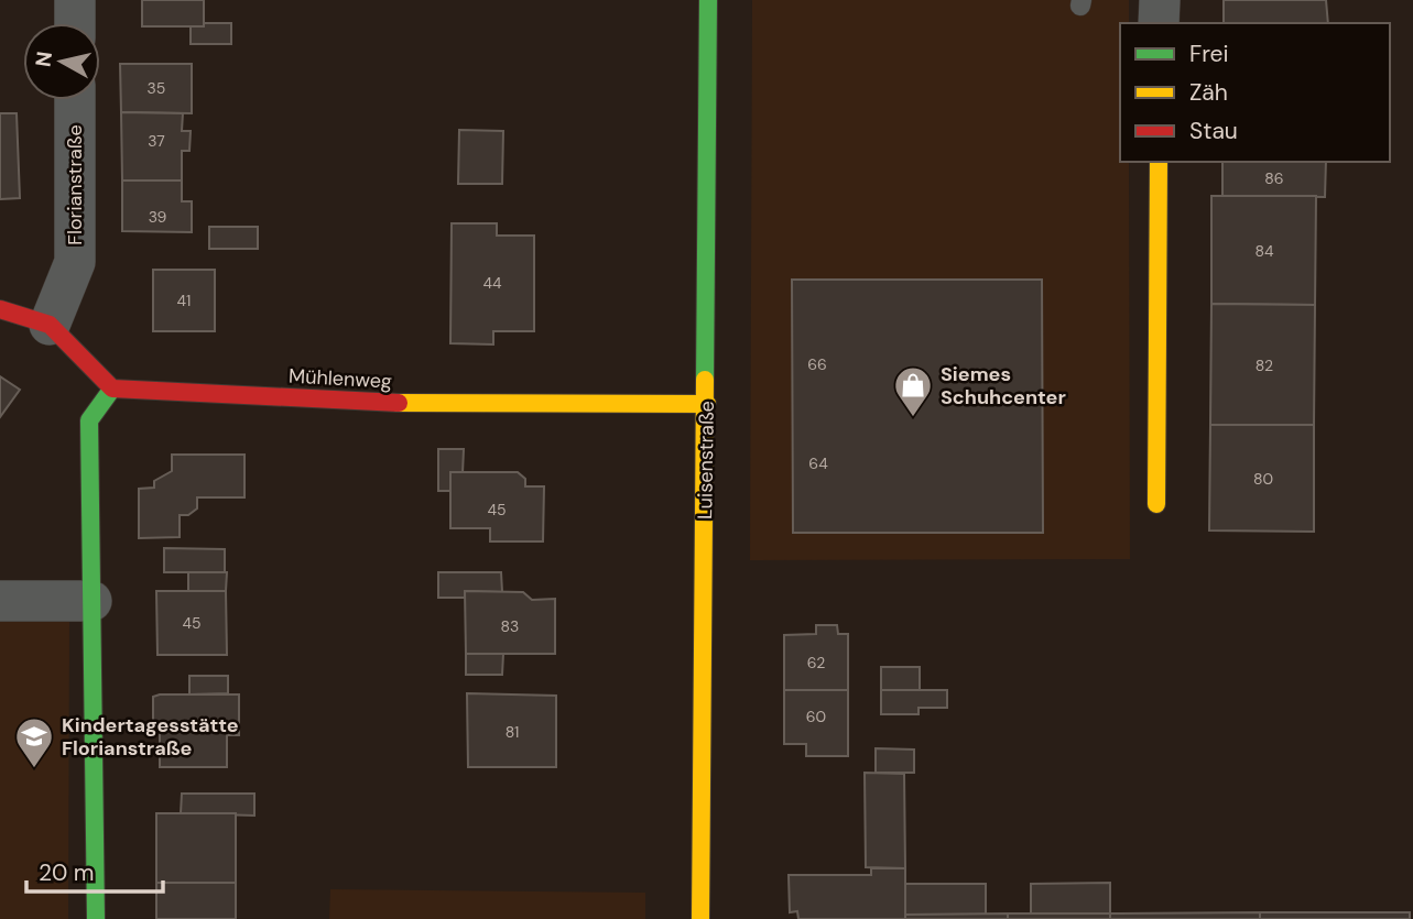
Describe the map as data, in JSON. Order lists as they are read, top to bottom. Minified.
{"streets":{"street":["Florianstraße","Mühlenweg","Luisenstraße"]},"crossings":[["Mühlenweg","Luisenstraße"]],"places":{"shop":["Siemes Schuhcenter"],"school or university":["Kindertagesstätte Florianstraße"]},"house_numbers":["35","37","86","39","84","44","41","66","82","64","80","45","45","83","62","60","81"],"legend":["Frei","Zäh","Stau"],"scale_bar":"20 m","north":"left"}
